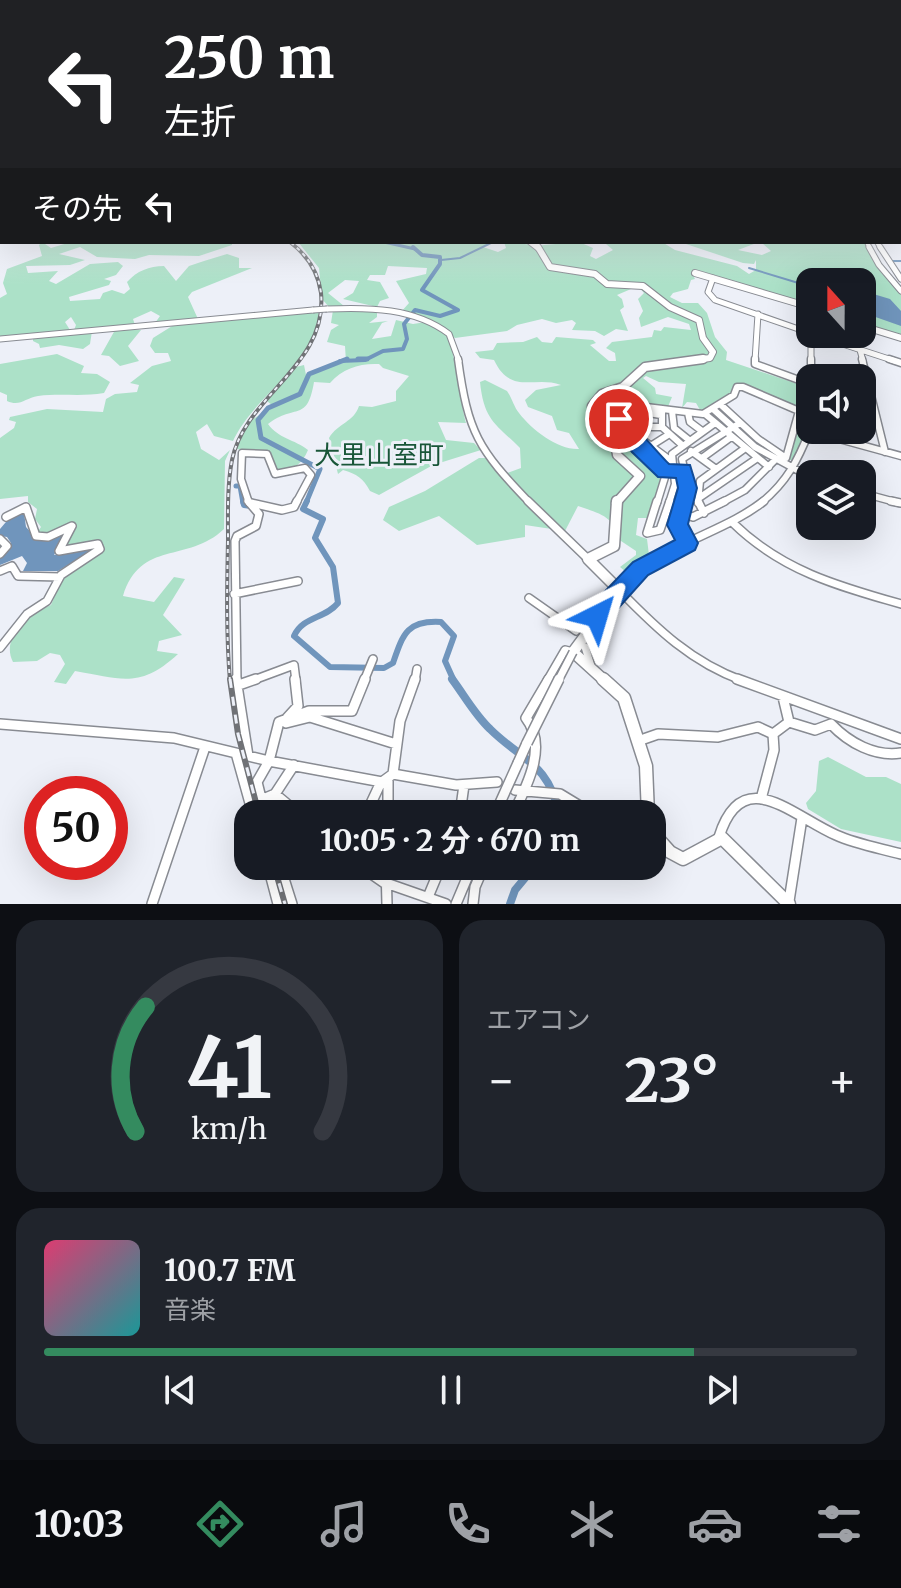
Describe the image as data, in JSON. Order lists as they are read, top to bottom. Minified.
{"districts":["大里山室町"],"north":"top","page":{"turn":["250 m","左折"],"then":"その先","limit":"50","trip":"10:05 · 2 分 · 670 m","tile":"エアコン","heat":["−","23°","+"],"song":["100.7 FM","音楽"],"tabs":"10:03","gauge":["41","km/h"]}}
